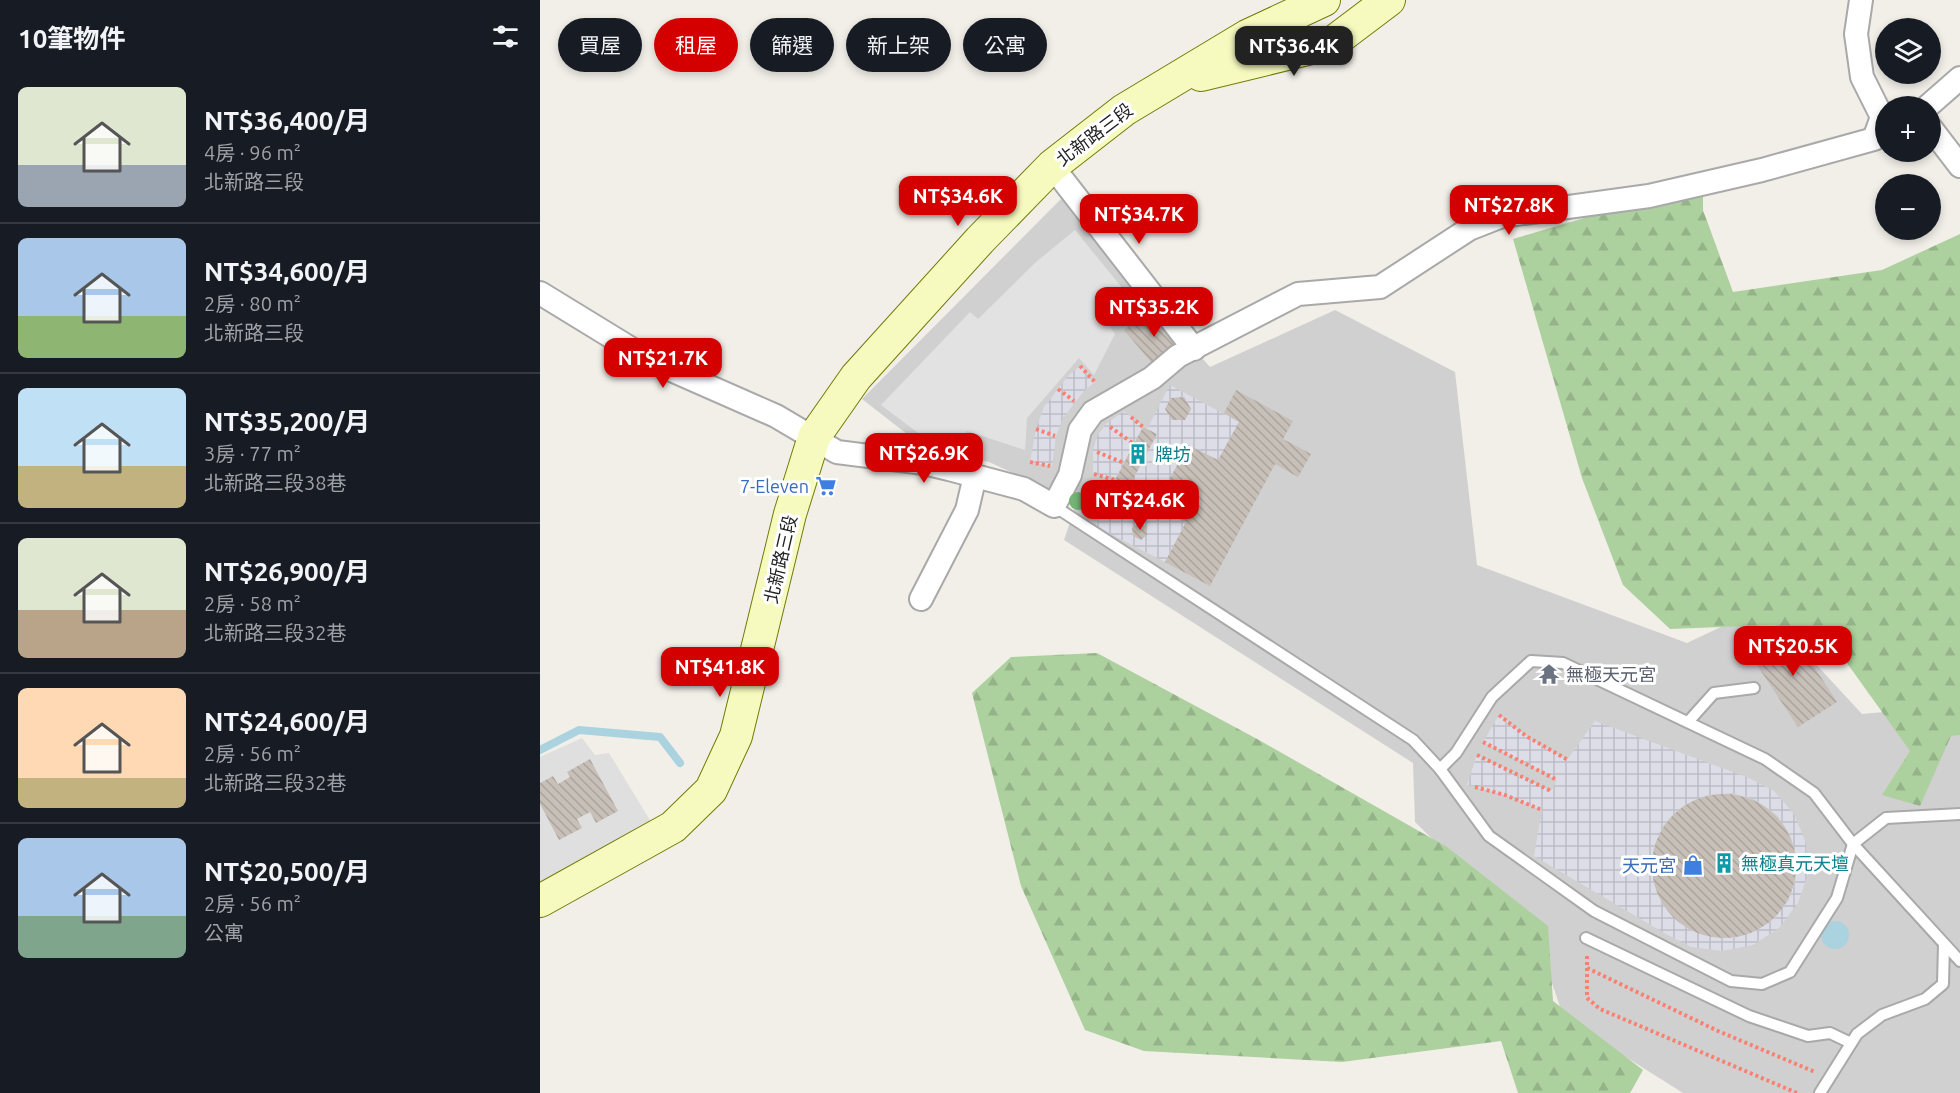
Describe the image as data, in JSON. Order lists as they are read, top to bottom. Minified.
{"streets":{"main road":["北新路三段"]},"places":{"building":["牌坊","無極真元天壇"],"supermarket":["7-Eleven"],"temple":["無極天元宮"],"shop":["天元宮"]},"page":{"heading":"10筆物件","map_buttons":["+","−"],"chip":["買屋","租屋","篩選","新上架","公寓"],"price":["NT$36.4K","NT$34.6K","NT$27.8K","NT$34.7K","NT$35.2K","NT$21.7K","NT$26.9K","NT$24.6K","NT$20.5K","NT$41.8K"],"list":[{"name":"NT$36,400/月","note":"4房 · 96 m² · 北新路三段"},{"name":"NT$34,600/月","note":"2房 · 80 m² · 北新路三段"},{"name":"NT$35,200/月","note":"3房 · 77 m² · 北新路三段38巷"},{"name":"NT$26,900/月","note":"2房 · 58 m² · 北新路三段32巷"},{"name":"NT$24,600/月","note":"2房 · 56 m² · 北新路三段32巷"},{"name":"NT$20,500/月","note":"2房 · 56 m² · 公寓"}]}}
